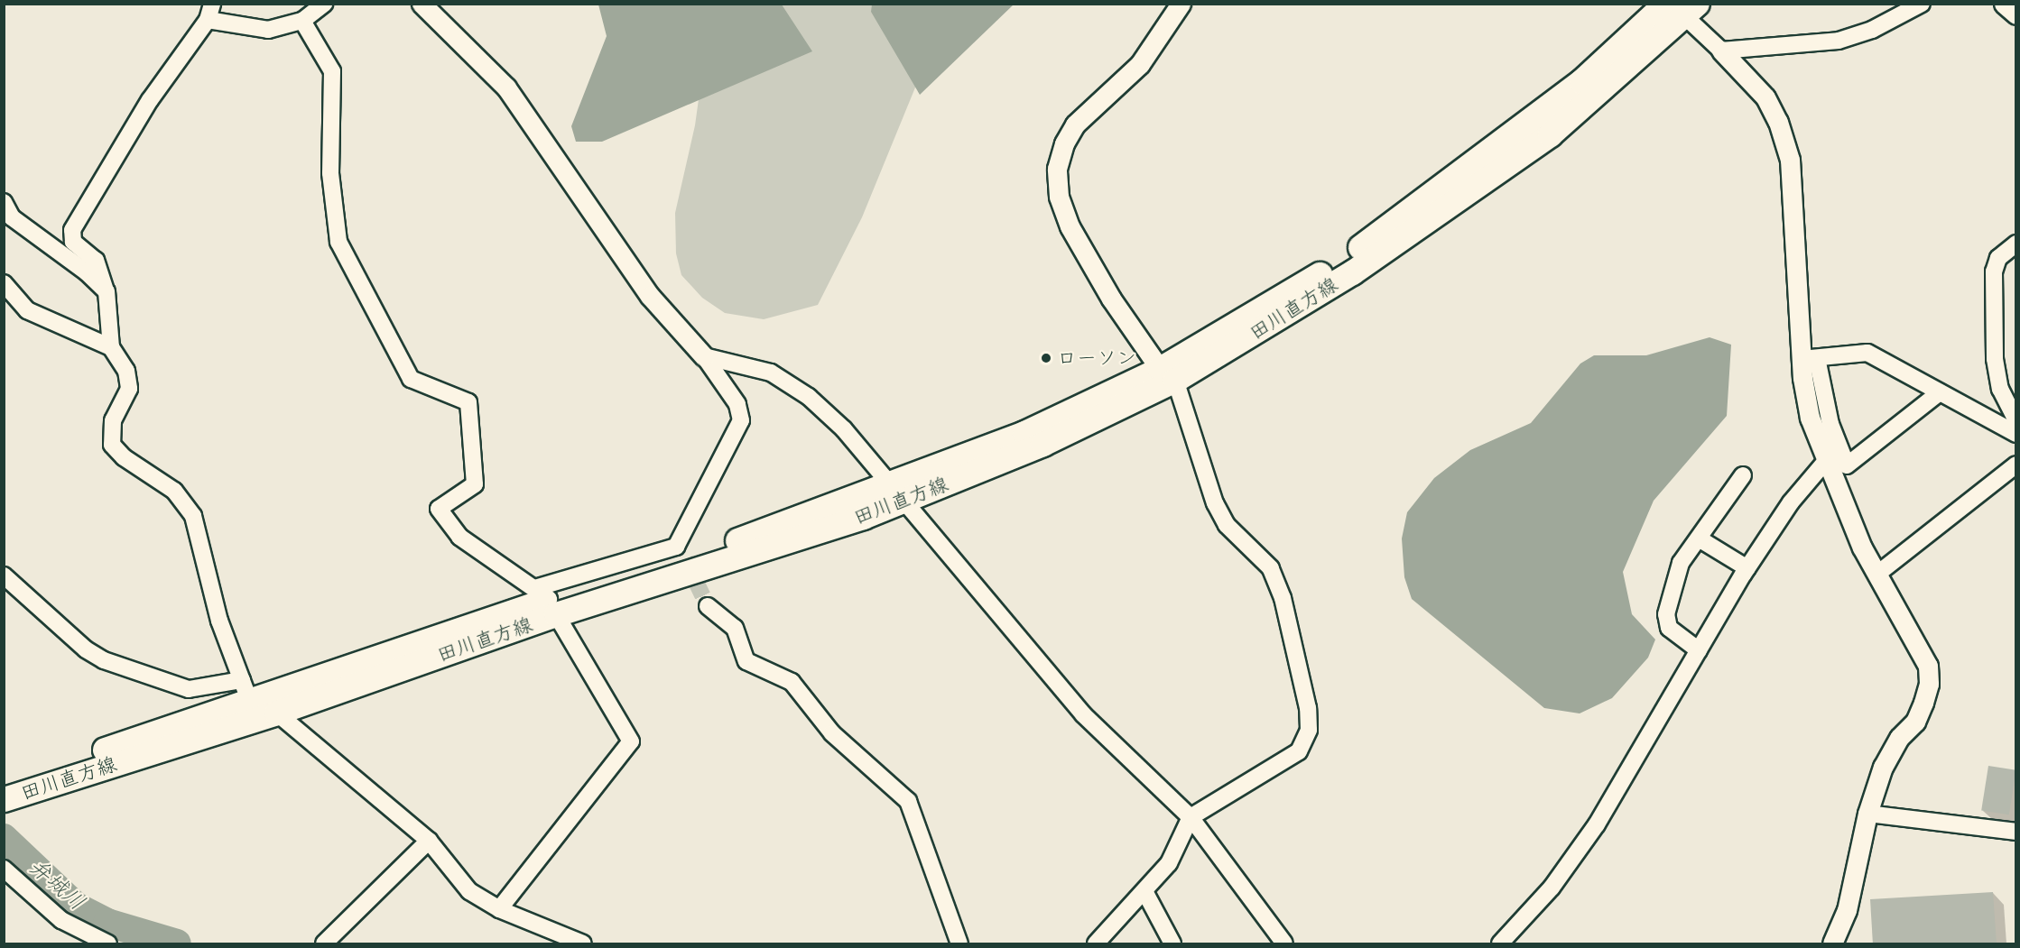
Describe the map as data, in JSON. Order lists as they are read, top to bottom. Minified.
{"streets":{"main road":["田川直方線"]},"water":["弁城川"],"places":["ローソン"]}
